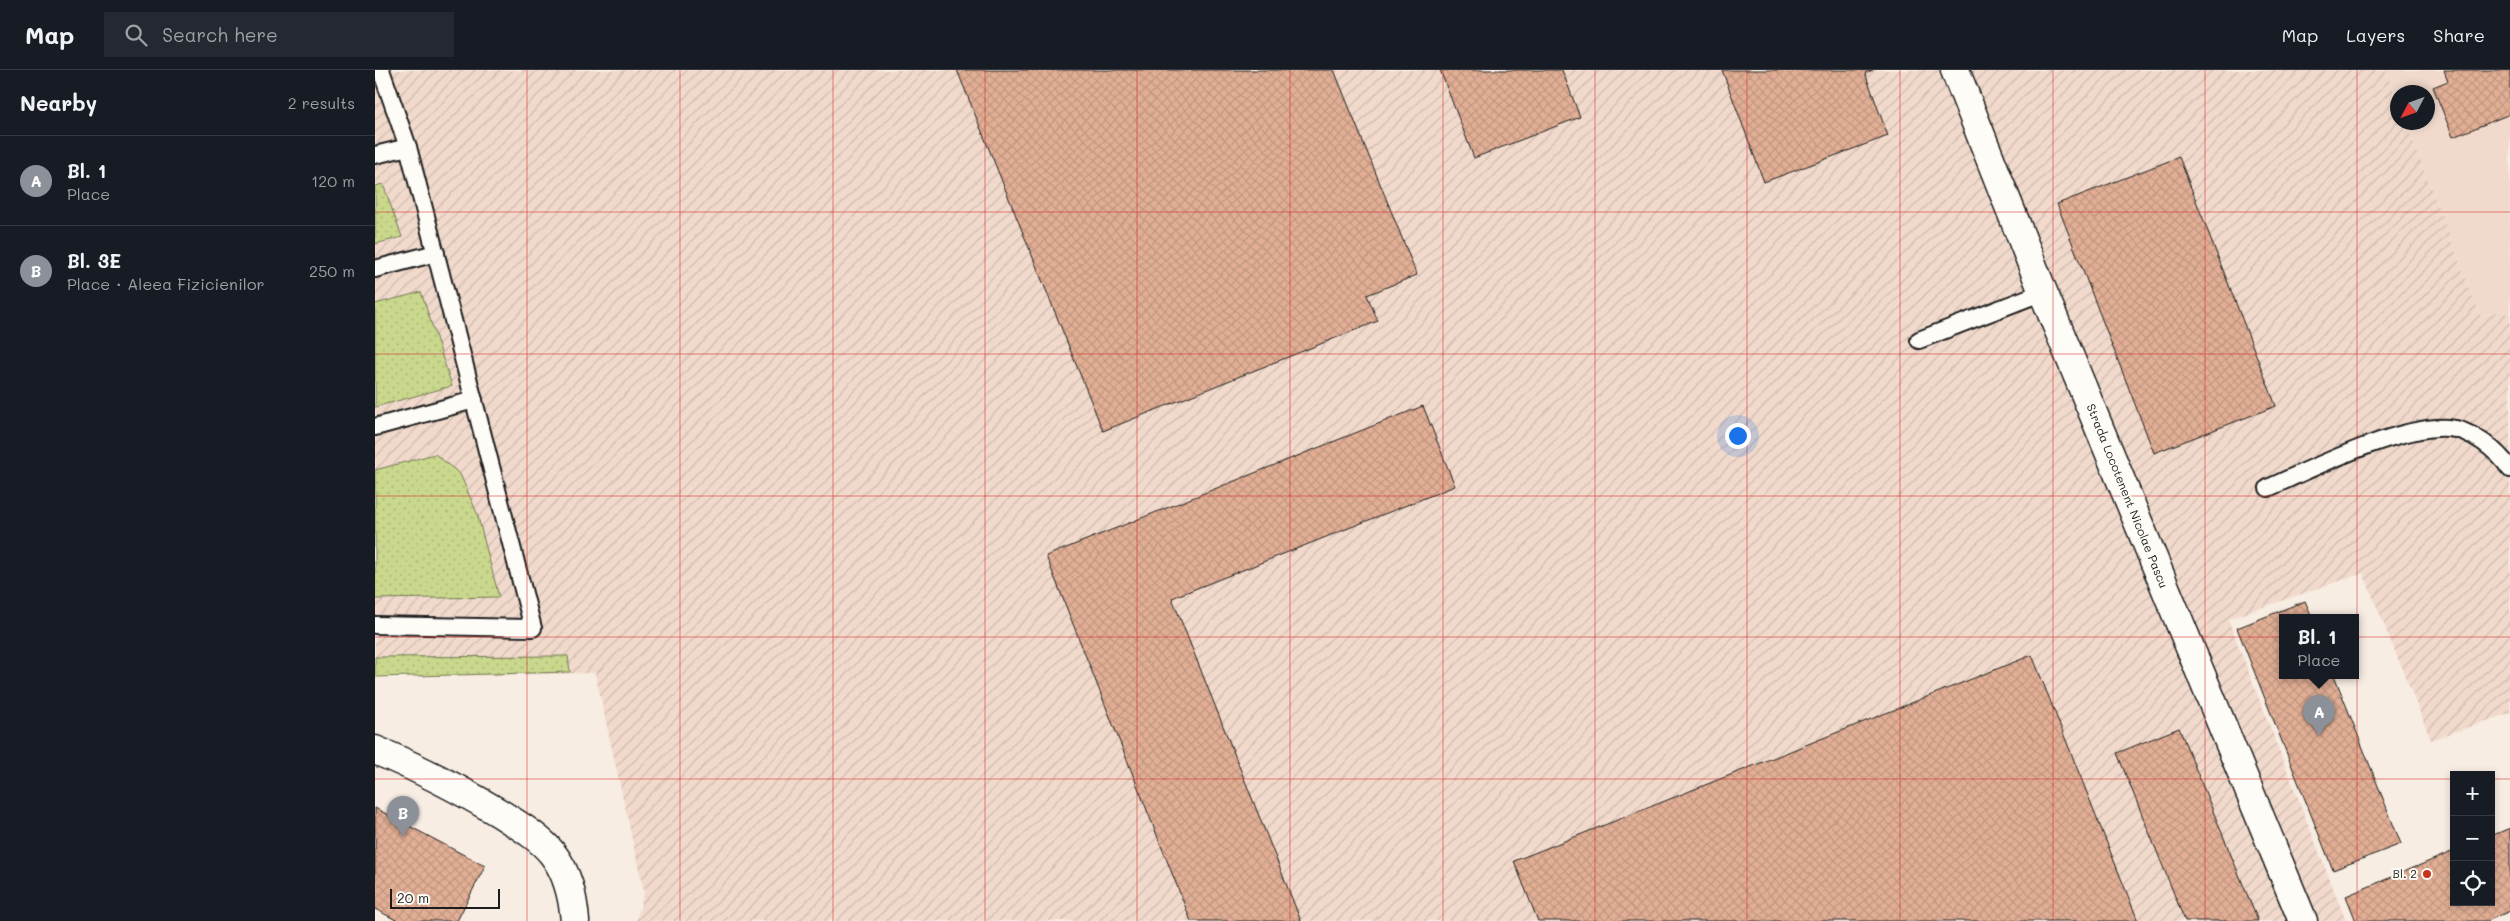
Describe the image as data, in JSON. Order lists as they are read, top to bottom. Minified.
{"streets":{"street":["Strada Locotenent Nicolae Pascu"]},"places":["Bl. 2"],"scale_bar":"20 m","north":"bottom left","page":{"header":"Map","search":"Search here","nav":["Map","Layers","Share"],"heading":["Nearby","2 results"],"list":[{"mark":"A","name":"Bl. 1","note":"Place","value":"120 m"},{"mark":"B","name":"Bl. 3E","note":"Place · Aleea Fizicienilor","value":"250 m"}],"popup":["Bl. 1","Place"],"pins":["A","B"],"map_buttons":["+","−"],"scale":"20 m"}}
